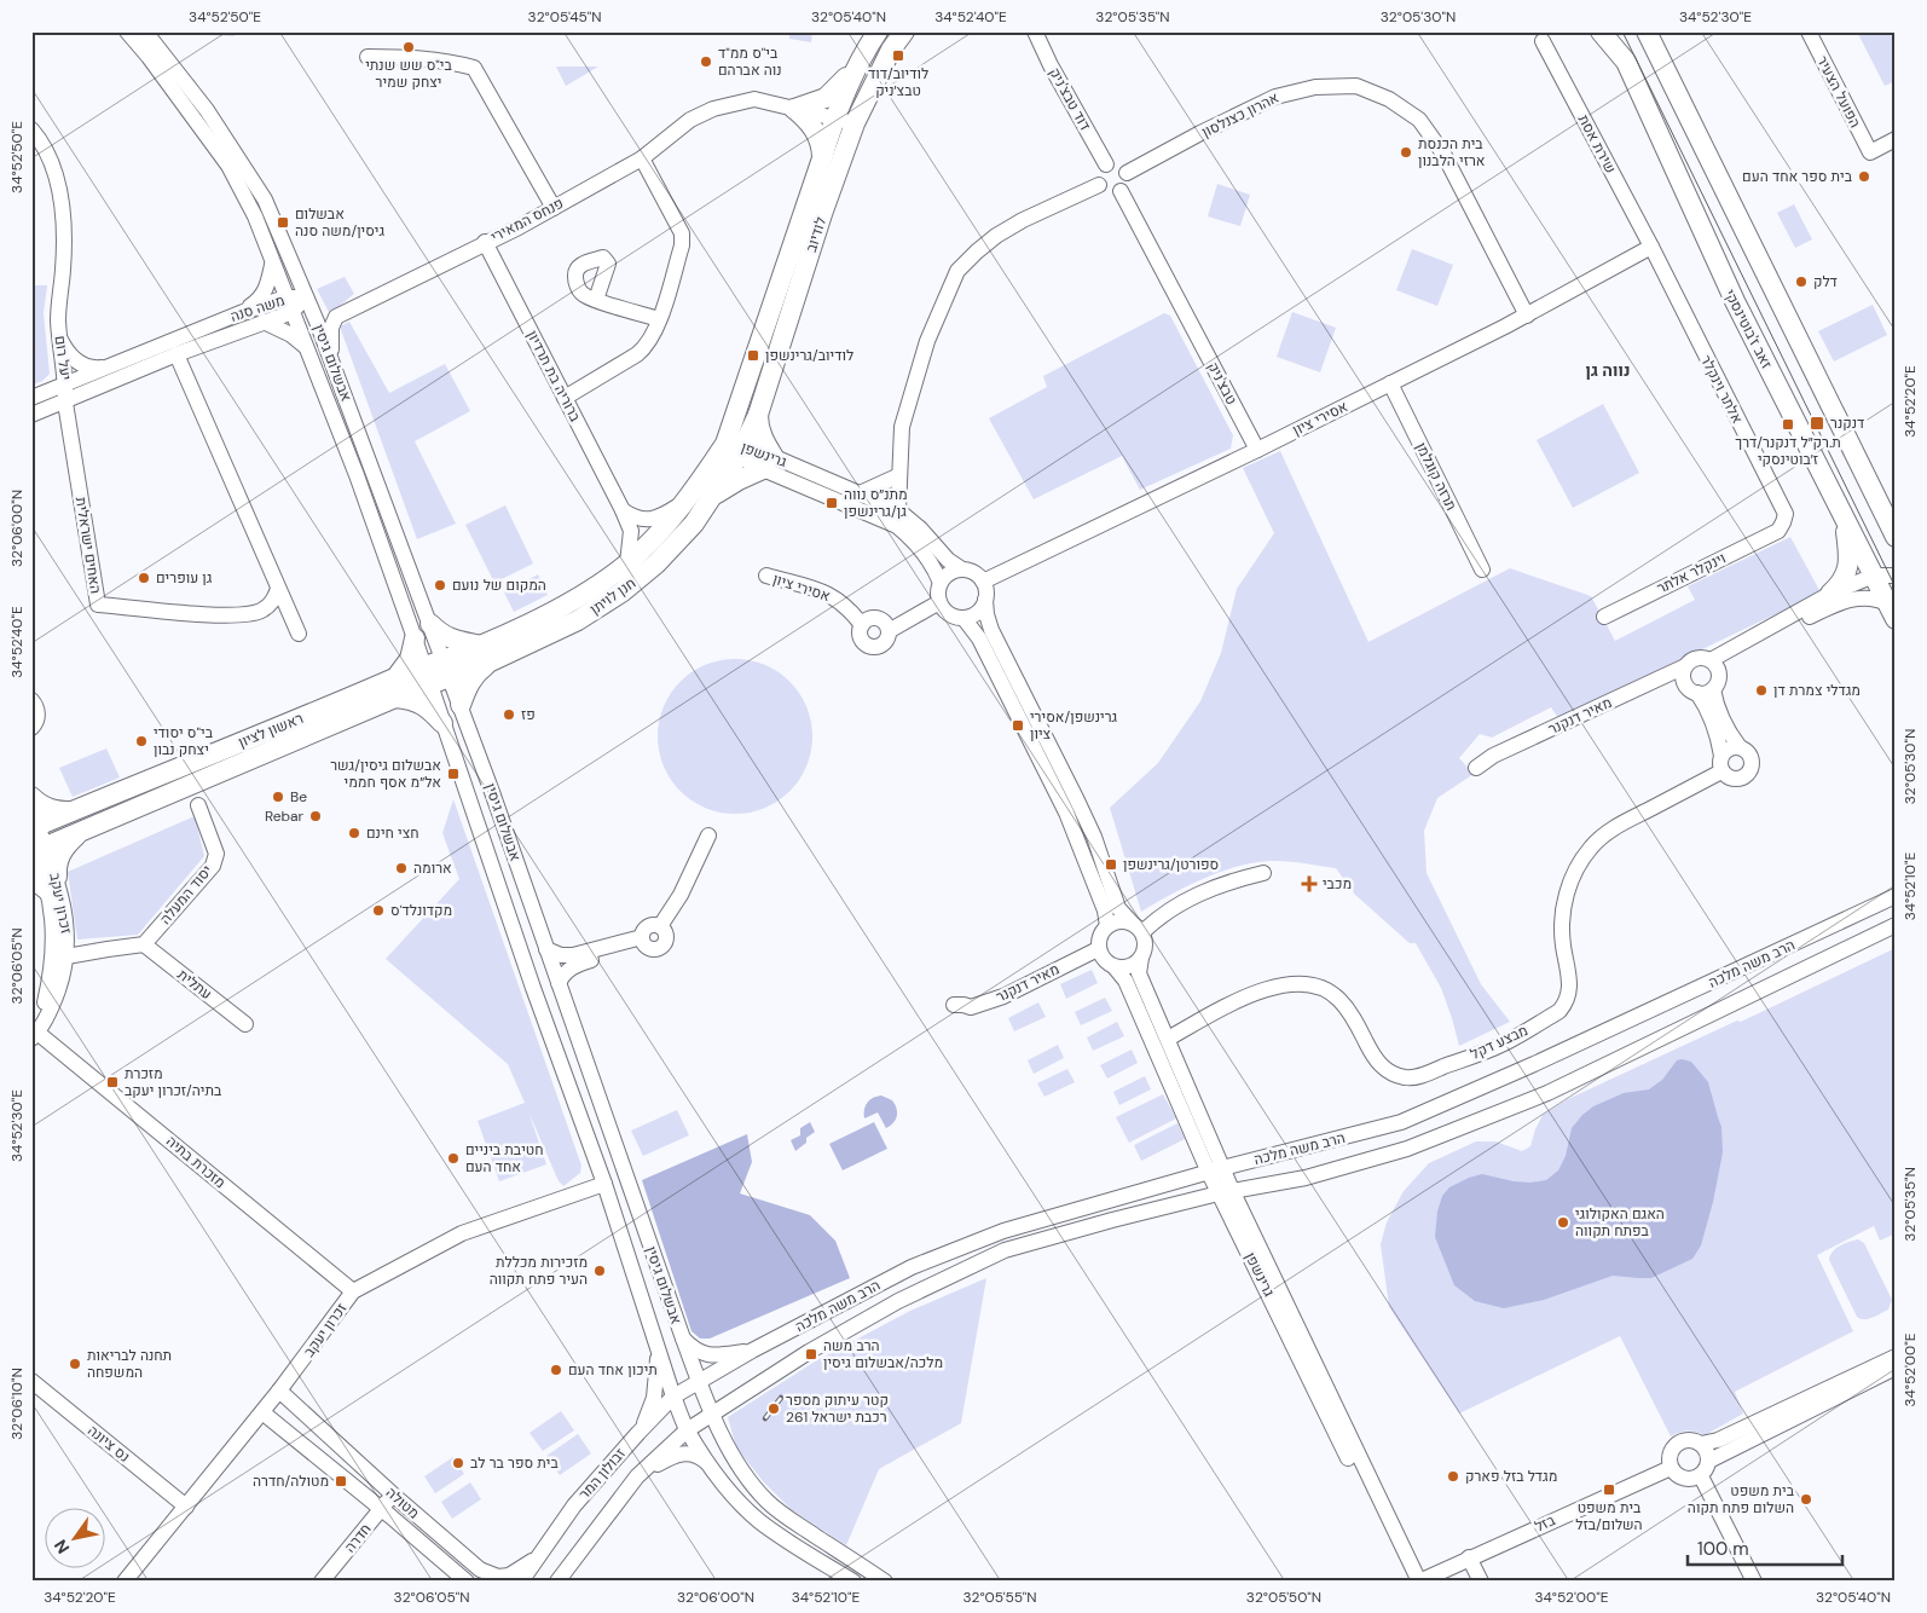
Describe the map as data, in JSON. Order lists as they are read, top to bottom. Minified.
{"streets":{"main road":["לודיוב","זאב ז'בוטינסקי","חנן לויתן","ראשון לציון"],"street":["הפועל הצעיר","דוד טבצ'ניק","אהרון כצנלסון","שירת אסת","פנחס המאירי","משה סנה","יעל רום","אבשלום גיסין","ברוריה בת תרדיון","טבצ'ניק","אלתר וינקלר","אסירי ציון","גרינשפן","תרזה קוגלמן","האחים ישראלית","וינקלר אלתר","מאיר דנקנר","יסוד המעלה","זכרון יעקב","הרב משה מלכה","עתלית","מבצע דקל","מזכרת בתיה","נס ציונה","זבולון המר","מטולה","בזל","חדרה"]},"crossings":[["דוד טבצ'ניק","אהרון כצנלסון"],["דוד טבצ'ניק","טבצ'ניק"],["אהרון כצנלסון","טבצ'ניק"],["אהרון כצנלסון","אסירי ציון"],["שירת אסת","אלתר וינקלר"],["שירת אסת","אסירי ציון"],["פנחס המאירי","אבשלום גיסין"],["פנחס המאירי","ברוריה בת תרדיון"],["לודיוב","גרינשפן"],["לודיוב","חנן לויתן"],["משה סנה","יעל רום"],["משה סנה","אבשלום גיסין"],["משה סנה","האחים ישראלית"],["יעל רום","האחים ישראלית"],["אבשלום גיסין","חנן לויתן"],["אבשלום גיסין","ראשון לציון"],["אבשלום גיסין","זכרון יעקב"],["אבשלום גיסין","הרב משה מלכה"],["אבשלום גיסין","זבולון המר"],["ברוריה בת תרדיון","חנן לויתן"],["טבצ'ניק","אסירי ציון"],["אלתר וינקלר","אסירי ציון"],["אלתר וינקלר","וינקלר אלתר"],["אסירי ציון","גרינשפן"],["אסירי ציון","תרזה קוגלמן"],["גרינשפן","חנן לויתן"],["גרינשפן","מאיר דנקנר"],["גרינשפן","הרב משה מלכה"],["גרינשפן","מבצע דקל"],["גרינשפן","בזל"],["חנן לויתן","ראשון לציון"],["ראשון לציון","זכרון יעקב"],["יסוד המעלה","עתלית"],["זכרון יעקב","מזכרת בתיה"],["זכרון יעקב","נס ציונה"],["זכרון יעקב","מטולה"],["הרב משה מלכה","זבולון המר"],["זבולון המר","מטולה"],["מטולה","חדרה"]],"districts":["נווה גן"],"places":{"other":["בי\"ס שש שנתי יצחק שמיר","בי\"ס ממ\"ד נוה אברהם","בית הכנסת ארזי הלבנון","בית ספר אחד העם","דלק","גן עופרים","המקום של נועם","מגדלי צמרת דן","פז","בי\"ס יסודי יצחק נבון","Be","Rebar","חצי חינם","ארומה","מקדונלד'ס","חטיבת ביניים אחד העם","האגם האקולוגי בפתח תקווה","מזכירות מכללת העיר פתח תקווה","תחנה לבריאות המשפחה","תיכון אחד העם","קטר עיתוק מספר 261 רכבת ישראל","בית ספר בר לב","מגדל בזל פארק","בית משפט השלום פתח תקוה"],"transit":["לודיוב/דוד טבצ׳ניק","אבשלום גיסין/משה סנה","לודיוב/גרינשפן","דנקנר","ת.רק״ל דנקנר/דרך ז׳בוטינסקי","מתנ״ס נווה גן/גרינשפן","גרינשפן/אסירי ציון","אבשלום גיסין/גשר אל״מ אסף חממי","ספורטן/גרינשפן","מזכרת בתיה/זכרון יעקב","הרב משה מלכה/אבשלום גיסין","מטולה/חדרה","בית משפט השלום/בזל"],"health":["מכבי"]},"scale_bar":"100 m","north":"bottom left","coordinates":["34°52'50\"E","32°05'45\"N","32°05'40\"N","34°52'40\"E","32°05'35\"N","32°05'30\"N","34°52'30\"E","34°52'20\"E","32°06'00\"N","34°52'10\"E","32°06'05\"N","34°52'00\"E","32°06'10\"N","32°05'55\"N","32°05'50\"N"]}
